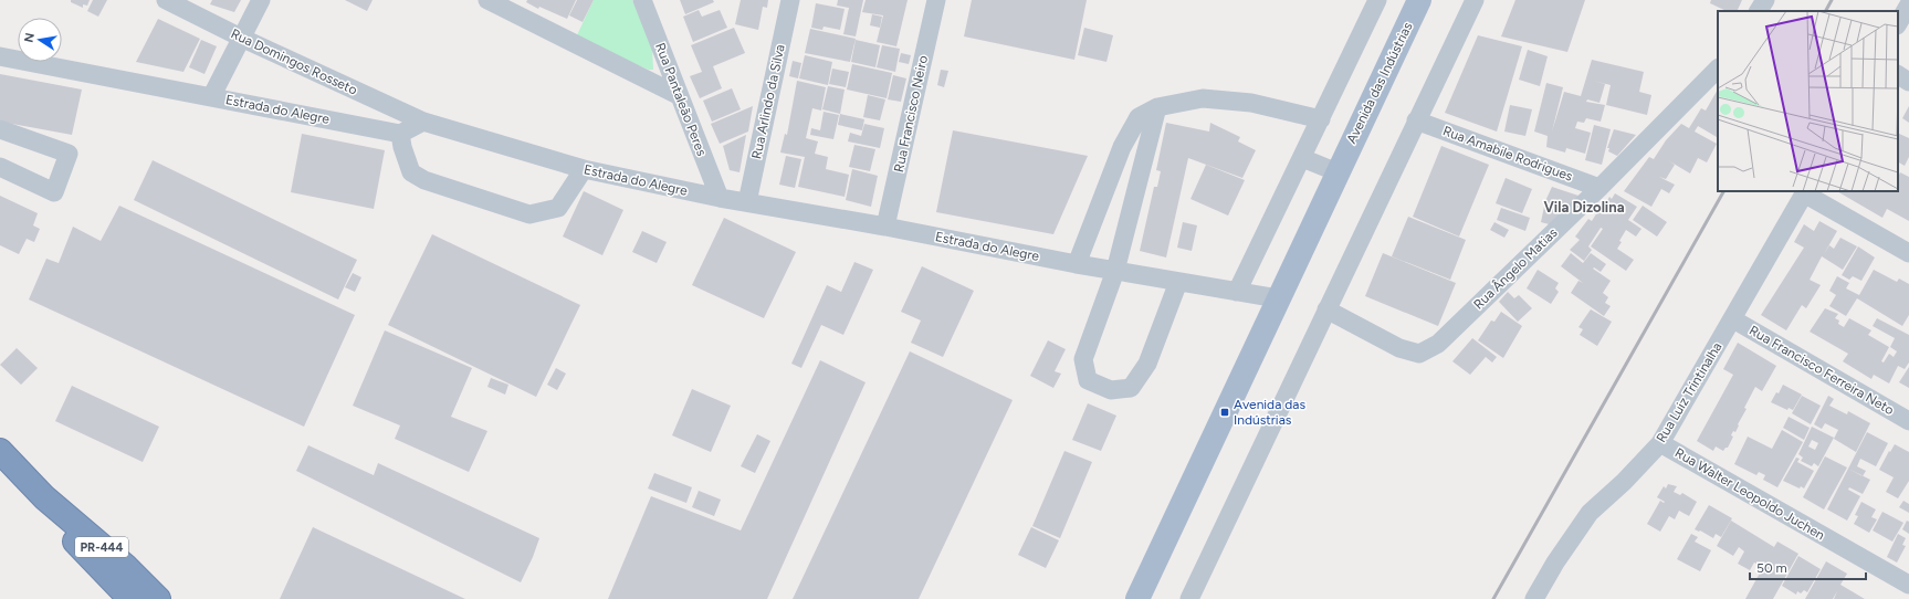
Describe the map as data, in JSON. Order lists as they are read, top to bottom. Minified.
{"streets":{"highway":["PR-444"],"main road":["Avenida das Indústrias"],"street":["Rua Domingos Rosseto","Rua Pantaleão Peres","Rua Arlindo da Silva","Estrada do Alegre","Rua Francisco Neiro","Rua Amabile Rodrigues","Rua Ângelo Matias","Rua Francisco Ferreira Neto","Rua Luiz Trintinalha","Rua Walter Leopoldo Juchen"]},"crossings":[["Rua Domingos Rosseto","Estrada do Alegre"],["Avenida das Indústrias","Estrada do Alegre"],["Rua Pantaleão Peres","Estrada do Alegre"],["Rua Arlindo da Silva","Estrada do Alegre"],["Estrada do Alegre","Rua Francisco Neiro"],["Rua Amabile Rodrigues","Rua Ângelo Matias"],["Rua Francisco Ferreira Neto","Rua Luiz Trintinalha"],["Rua Luiz Trintinalha","Rua Walter Leopoldo Juchen"]],"districts":["Vila Dizolina"],"places":{"transit":["Avenida das Indústrias"]},"scale_bar":"50 m","north":"left"}
